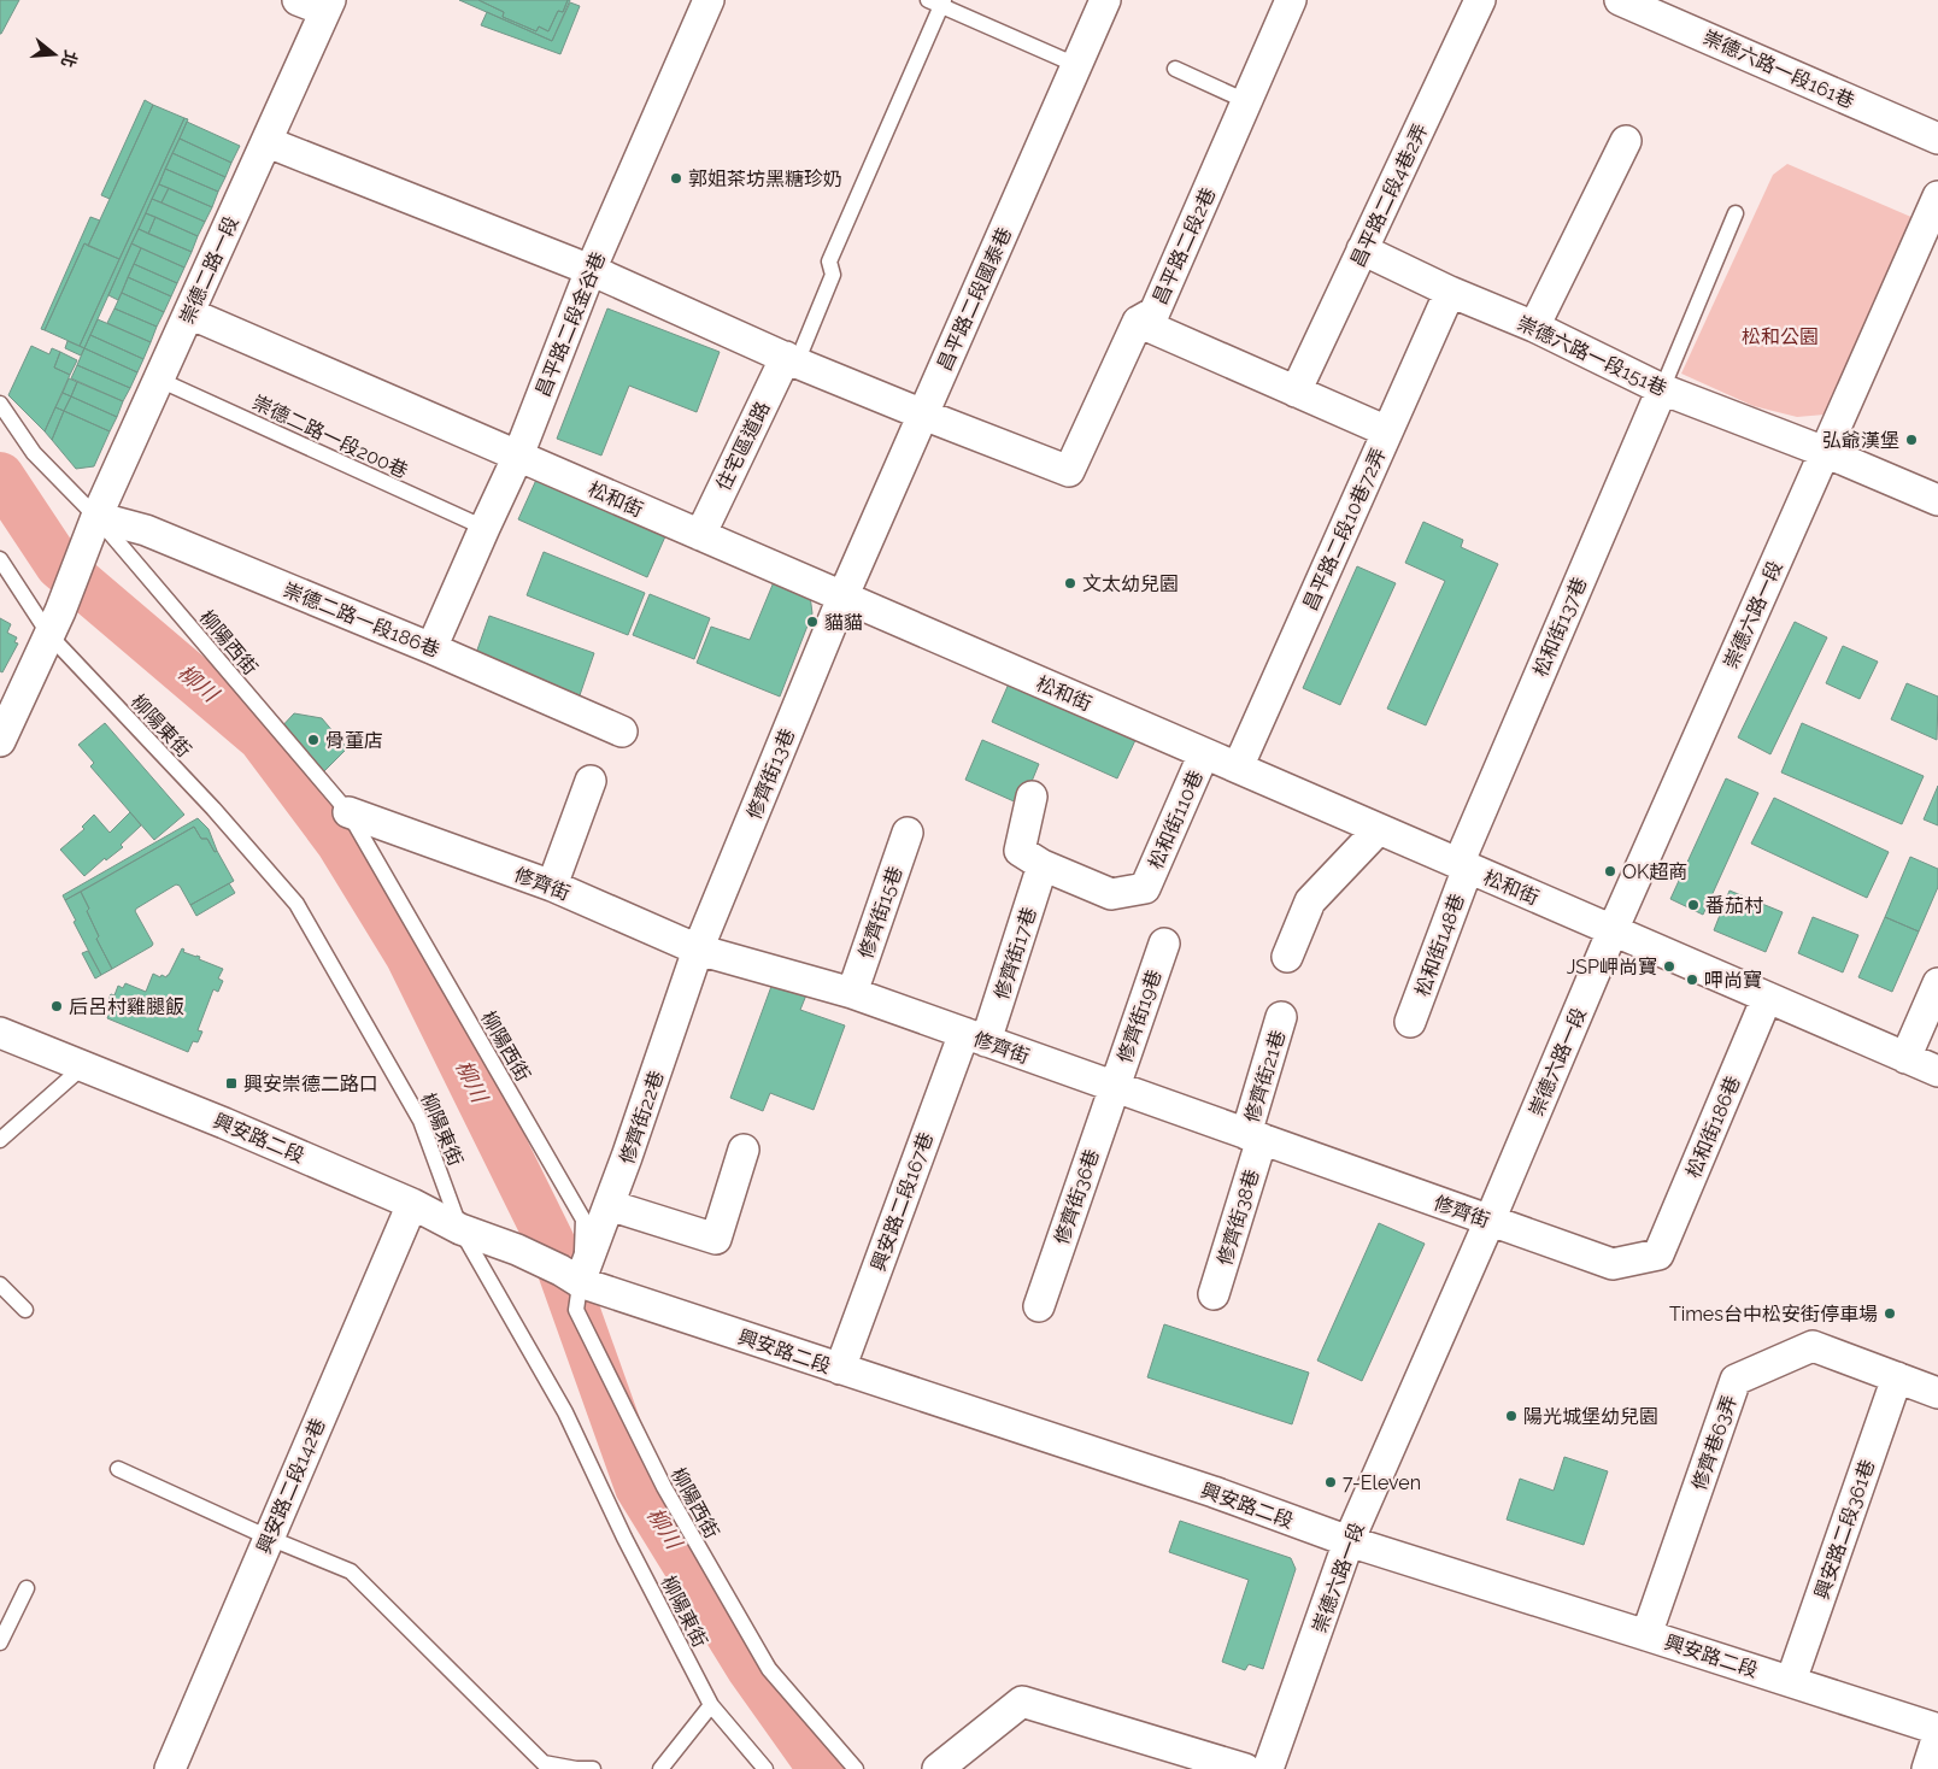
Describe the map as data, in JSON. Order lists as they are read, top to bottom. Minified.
{"streets":{"street":["崇德六路一段161巷","昌平路二段4巷2弄","昌平路二段2巷","崇德二路一段","昌平路二段國泰巷","昌平路二段金谷巷","崇德六路一段151巷","住宅區道路","松和街","昌平路二段10巷72弄","崇德六路一段","崇德二路一段186巷","松和街137巷","修齊街13巷","松和街110巷","修齊街","修齊街15巷","松和街148巷","修齊街17巷","修齊街19巷","修齊街21巷","修齊街22巷","松和街186巷","興安路二段","修齊街36巷","興安路二段167巷","修齊街38巷","修齊巷63弄","興安路二段142巷","興安路二段361巷"],"lane":["崇德二路一段200巷","柳陽西街","柳陽東街"]},"crossings":[["昌平路二段4巷2弄","崇德六路一段151巷"],["昌平路二段2巷","昌平路二段國泰巷"],["崇德二路一段","崇德二路一段200巷"],["崇德二路一段","松和街"],["崇德二路一段","崇德二路一段186巷"],["崇德二路一段","柳陽西街"],["崇德二路一段","柳陽東街"],["昌平路二段國泰巷","松和街"],["昌平路二段國泰巷","修齊街13巷"],["昌平路二段金谷巷","崇德二路一段200巷"],["昌平路二段金谷巷","松和街"],["昌平路二段金谷巷","崇德二路一段186巷"],["崇德六路一段151巷","昌平路二段10巷72弄"],["崇德六路一段151巷","崇德六路一段"],["崇德六路一段151巷","松和街137巷"],["住宅區道路","松和街"],["松和街","昌平路二段10巷72弄"],["松和街","崇德六路一段"],["松和街","松和街137巷"],["松和街","修齊街13巷"],["松和街","松和街110巷"],["松和街","松和街148巷"],["松和街","松和街186巷"],["崇德六路一段","修齊街"],["崇德六路一段","興安路二段"],["崇德二路一段186巷","柳陽西街"],["松和街137巷","松和街148巷"],["柳陽西街","修齊街"],["柳陽西街","修齊街22巷"],["柳陽西街","興安路二段"],["柳陽東街","興安路二段"],["修齊街13巷","修齊街"],["修齊街13巷","修齊街22巷"],["松和街110巷","修齊街17巷"],["修齊街","修齊街15巷"],["修齊街","修齊街17巷"],["修齊街","修齊街19巷"],["修齊街","修齊街21巷"],["修齊街","修齊街22巷"],["修齊街","松和街186巷"],["修齊街","修齊街36巷"],["修齊街","興安路二段167巷"],["修齊街","修齊街38巷"],["修齊街17巷","興安路二段167巷"],["修齊街19巷","修齊街36巷"],["修齊街21巷","修齊街38巷"],["修齊街22巷","興安路二段"],["興安路二段","興安路二段167巷"],["興安路二段","修齊巷63弄"],["興安路二段","興安路二段142巷"],["興安路二段","興安路二段361巷"],["修齊巷63弄","興安路二段361巷"]],"water":["柳川"],"parks":["松和公園"],"places":{"other":["郭姐茶坊黑糖珍奶","弘爺漢堡","文太幼兒園","貓貓","骨董店","OK超商","番茄村","JSP岬尚寶","呷尚寶","后呂村雞腿飯","Times台中松安街停車場","陽光城堡幼兒園","7-Eleven"],"transit":["興安崇德二路口"]},"north":"right"}
